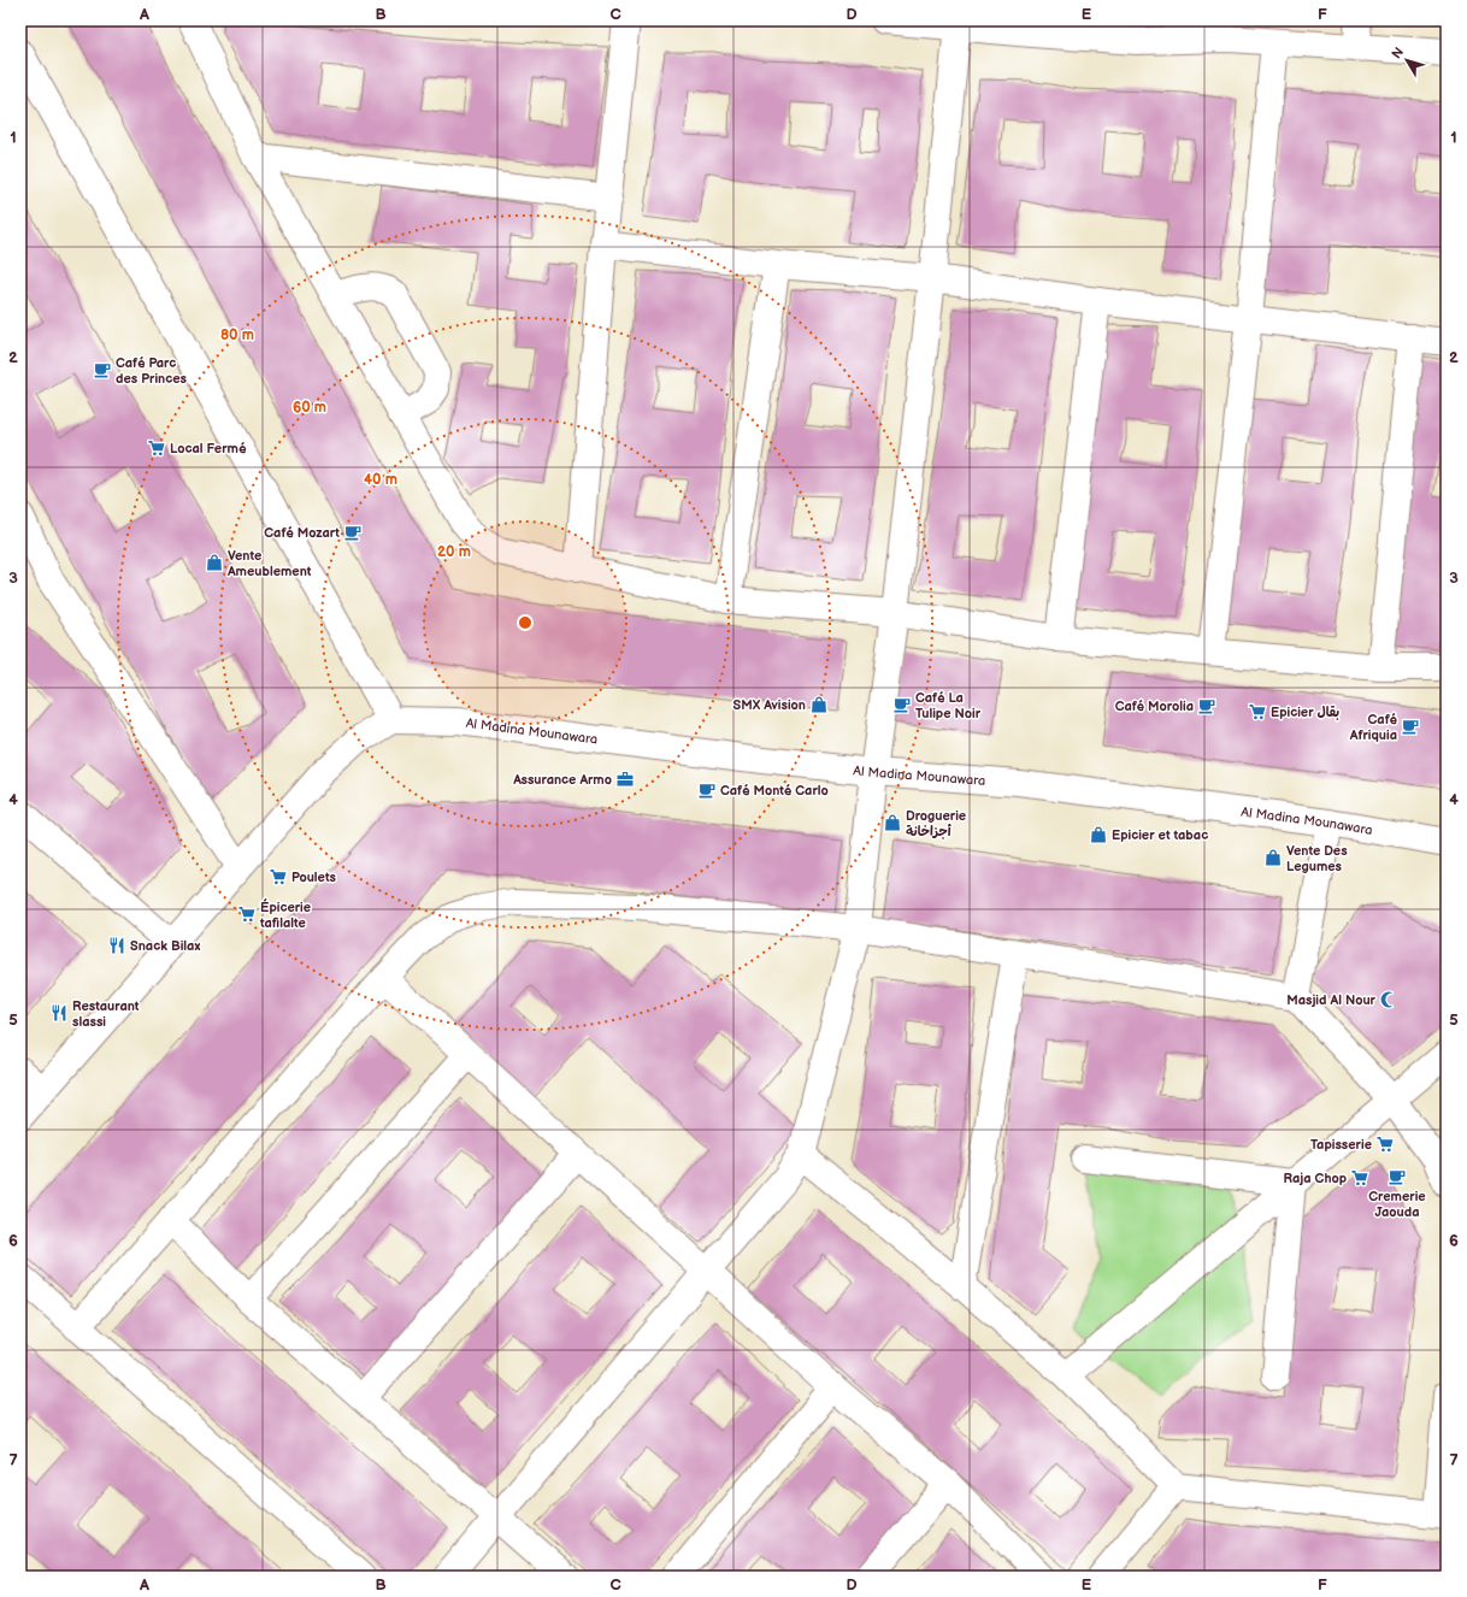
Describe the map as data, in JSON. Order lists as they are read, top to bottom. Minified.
{"streets":{"street":["Al Madina Mounawara"]},"places":{"cafe":["Café Parc des Princes","Café Mozart","Café La Tulipe Noir","Café Morolia","Café Afriquia","Café Monté Carlo","Cremerie Jaouda"],"supermarket":["Local Fermé","Epicier بقال","Poulets","Épicerie tafilalte","Tapisserie","Raja Chop"],"shop":["Vente Ameublement","SMX Avision","Droguerie أجزاخانة","Epicier et tabac","Vente Des Legumes"],"office":["Assurance Armo"],"restaurant":["Snack Bilax","Restaurant slassi"],"mosque":["Masjid Al Nour"]},"north":"top left","grid":{"columns":["A","B","C","D","E","F"],"rows":["1","2","3","4","5","6","7"]},"rings":["80 m","60 m","40 m","20 m"]}
